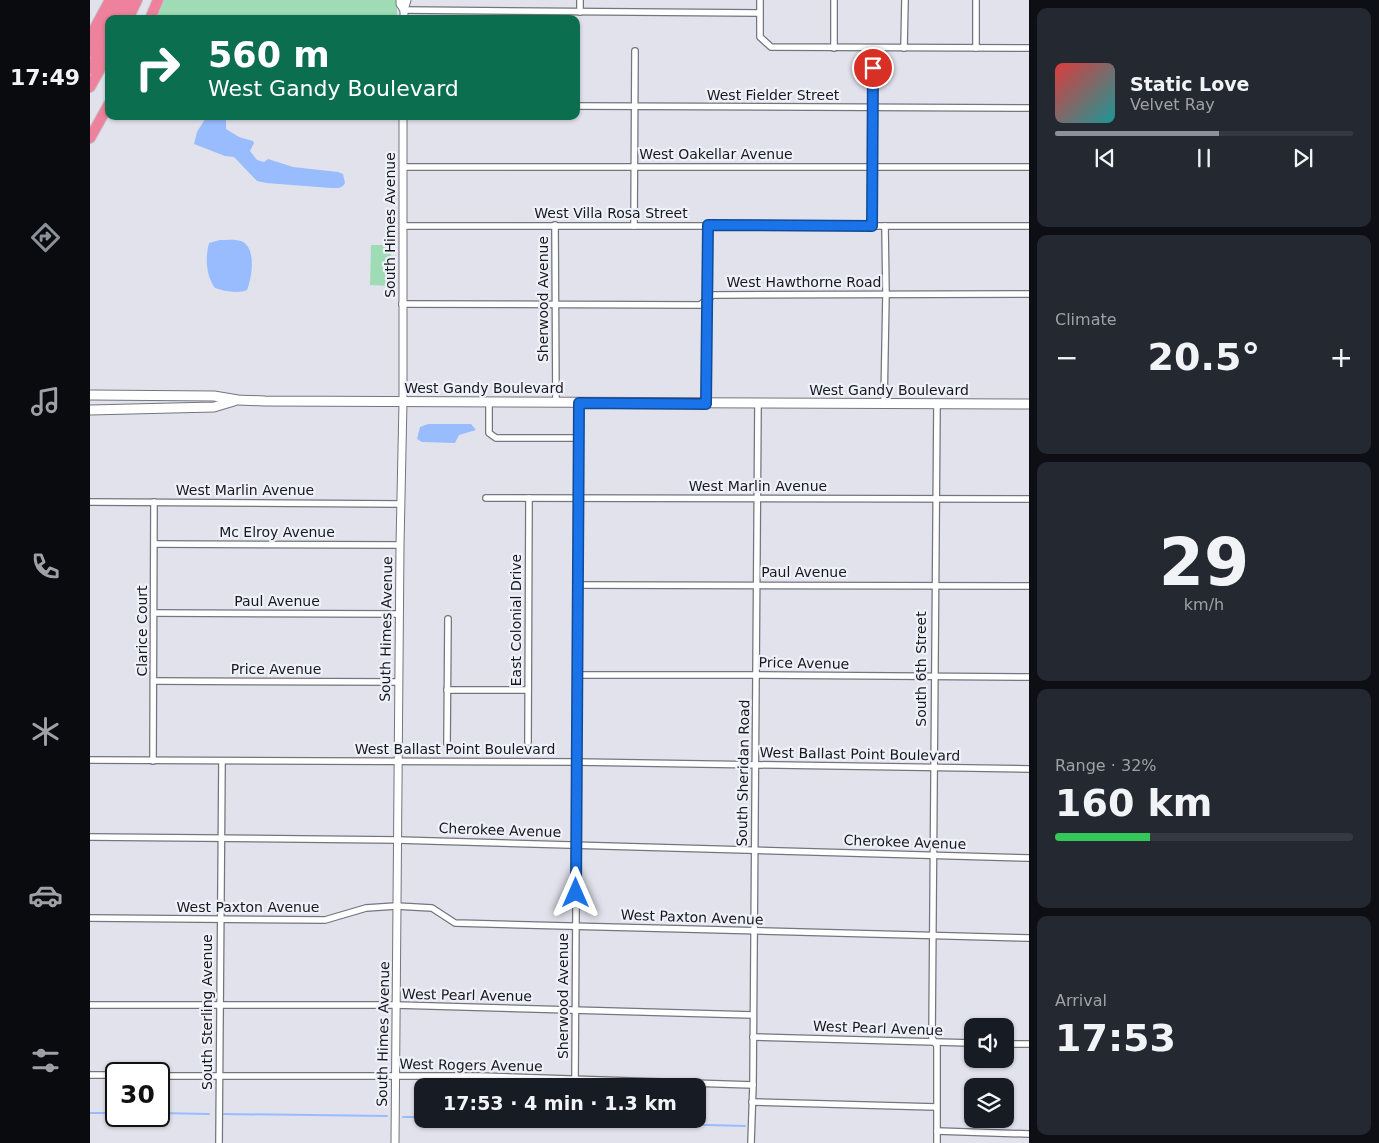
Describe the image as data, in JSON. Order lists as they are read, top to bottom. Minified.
{"streets":{"main road":["West Gandy Boulevard"],"street":["West Fielder Street","West Oakellar Avenue","West Villa Rosa Street","South Himes Avenue","West Hawthorne Road","Sherwood Avenue","West Marlin Avenue","Mc Elroy Avenue","Paul Avenue","East Colonial Drive","Clarice Court","Price Avenue","South 6th Street","West Ballast Point Boulevard","South Sheridan Road","Cherokee Avenue","West Paxton Avenue","West Pearl Avenue","South Sterling Avenue","West Rogers Avenue"]},"crossings":[["West Oakellar Avenue","South Himes Avenue"],["West Villa Rosa Street","South Himes Avenue"],["West Villa Rosa Street","Sherwood Avenue"],["South Himes Avenue","West Hawthorne Road"],["South Himes Avenue","West Gandy Boulevard"],["South Himes Avenue","West Marlin Avenue"],["South Himes Avenue","Mc Elroy Avenue"],["South Himes Avenue","Paul Avenue"],["South Himes Avenue","Price Avenue"],["South Himes Avenue","West Ballast Point Boulevard"],["South Himes Avenue","Cherokee Avenue"],["South Himes Avenue","West Paxton Avenue"],["South Himes Avenue","West Pearl Avenue"],["South Himes Avenue","West Rogers Avenue"],["West Hawthorne Road","Sherwood Avenue"],["Sherwood Avenue","West Gandy Boulevard"],["Sherwood Avenue","West Marlin Avenue"],["Sherwood Avenue","Paul Avenue"],["Sherwood Avenue","Price Avenue"],["Sherwood Avenue","West Ballast Point Boulevard"],["Sherwood Avenue","Cherokee Avenue"],["Sherwood Avenue","West Paxton Avenue"],["Sherwood Avenue","West Pearl Avenue"],["West Gandy Boulevard","South 6th Street"],["West Gandy Boulevard","South Sheridan Road"],["West Marlin Avenue","East Colonial Drive"],["West Marlin Avenue","Clarice Court"],["West Marlin Avenue","South 6th Street"],["West Marlin Avenue","South Sheridan Road"],["Mc Elroy Avenue","Clarice Court"],["Paul Avenue","Clarice Court"],["Paul Avenue","South 6th Street"],["Paul Avenue","South Sheridan Road"],["Clarice Court","Price Avenue"],["Clarice Court","West Ballast Point Boulevard"],["Price Avenue","South 6th Street"],["Price Avenue","South Sheridan Road"],["South 6th Street","West Ballast Point Boulevard"],["South 6th Street","Cherokee Avenue"],["South 6th Street","West Paxton Avenue"],["South 6th Street","West Pearl Avenue"],["West Ballast Point Boulevard","South Sheridan Road"],["West Ballast Point Boulevard","South Sterling Avenue"],["South Sheridan Road","Cherokee Avenue"],["South Sheridan Road","West Paxton Avenue"],["South Sheridan Road","West Pearl Avenue"],["South Sheridan Road","West Rogers Avenue"],["Cherokee Avenue","South Sterling Avenue"],["West Paxton Avenue","South Sterling Avenue"],["West Pearl Avenue","South Sterling Avenue"],["South Sterling Avenue","West Rogers Avenue"]],"page":{"tabs":"17:49","turn":["560 m","West Gandy Boulevard"],"song":["Static Love","Velvet Ray"],"tile":["Climate",["29","km/h"],["Range · 32%","160 km"],["Arrival","17:53"]],"heat":["−","20.5°","+"],"limit":"30","trip":"17:53 · 4 min · 1.3 km"}}
